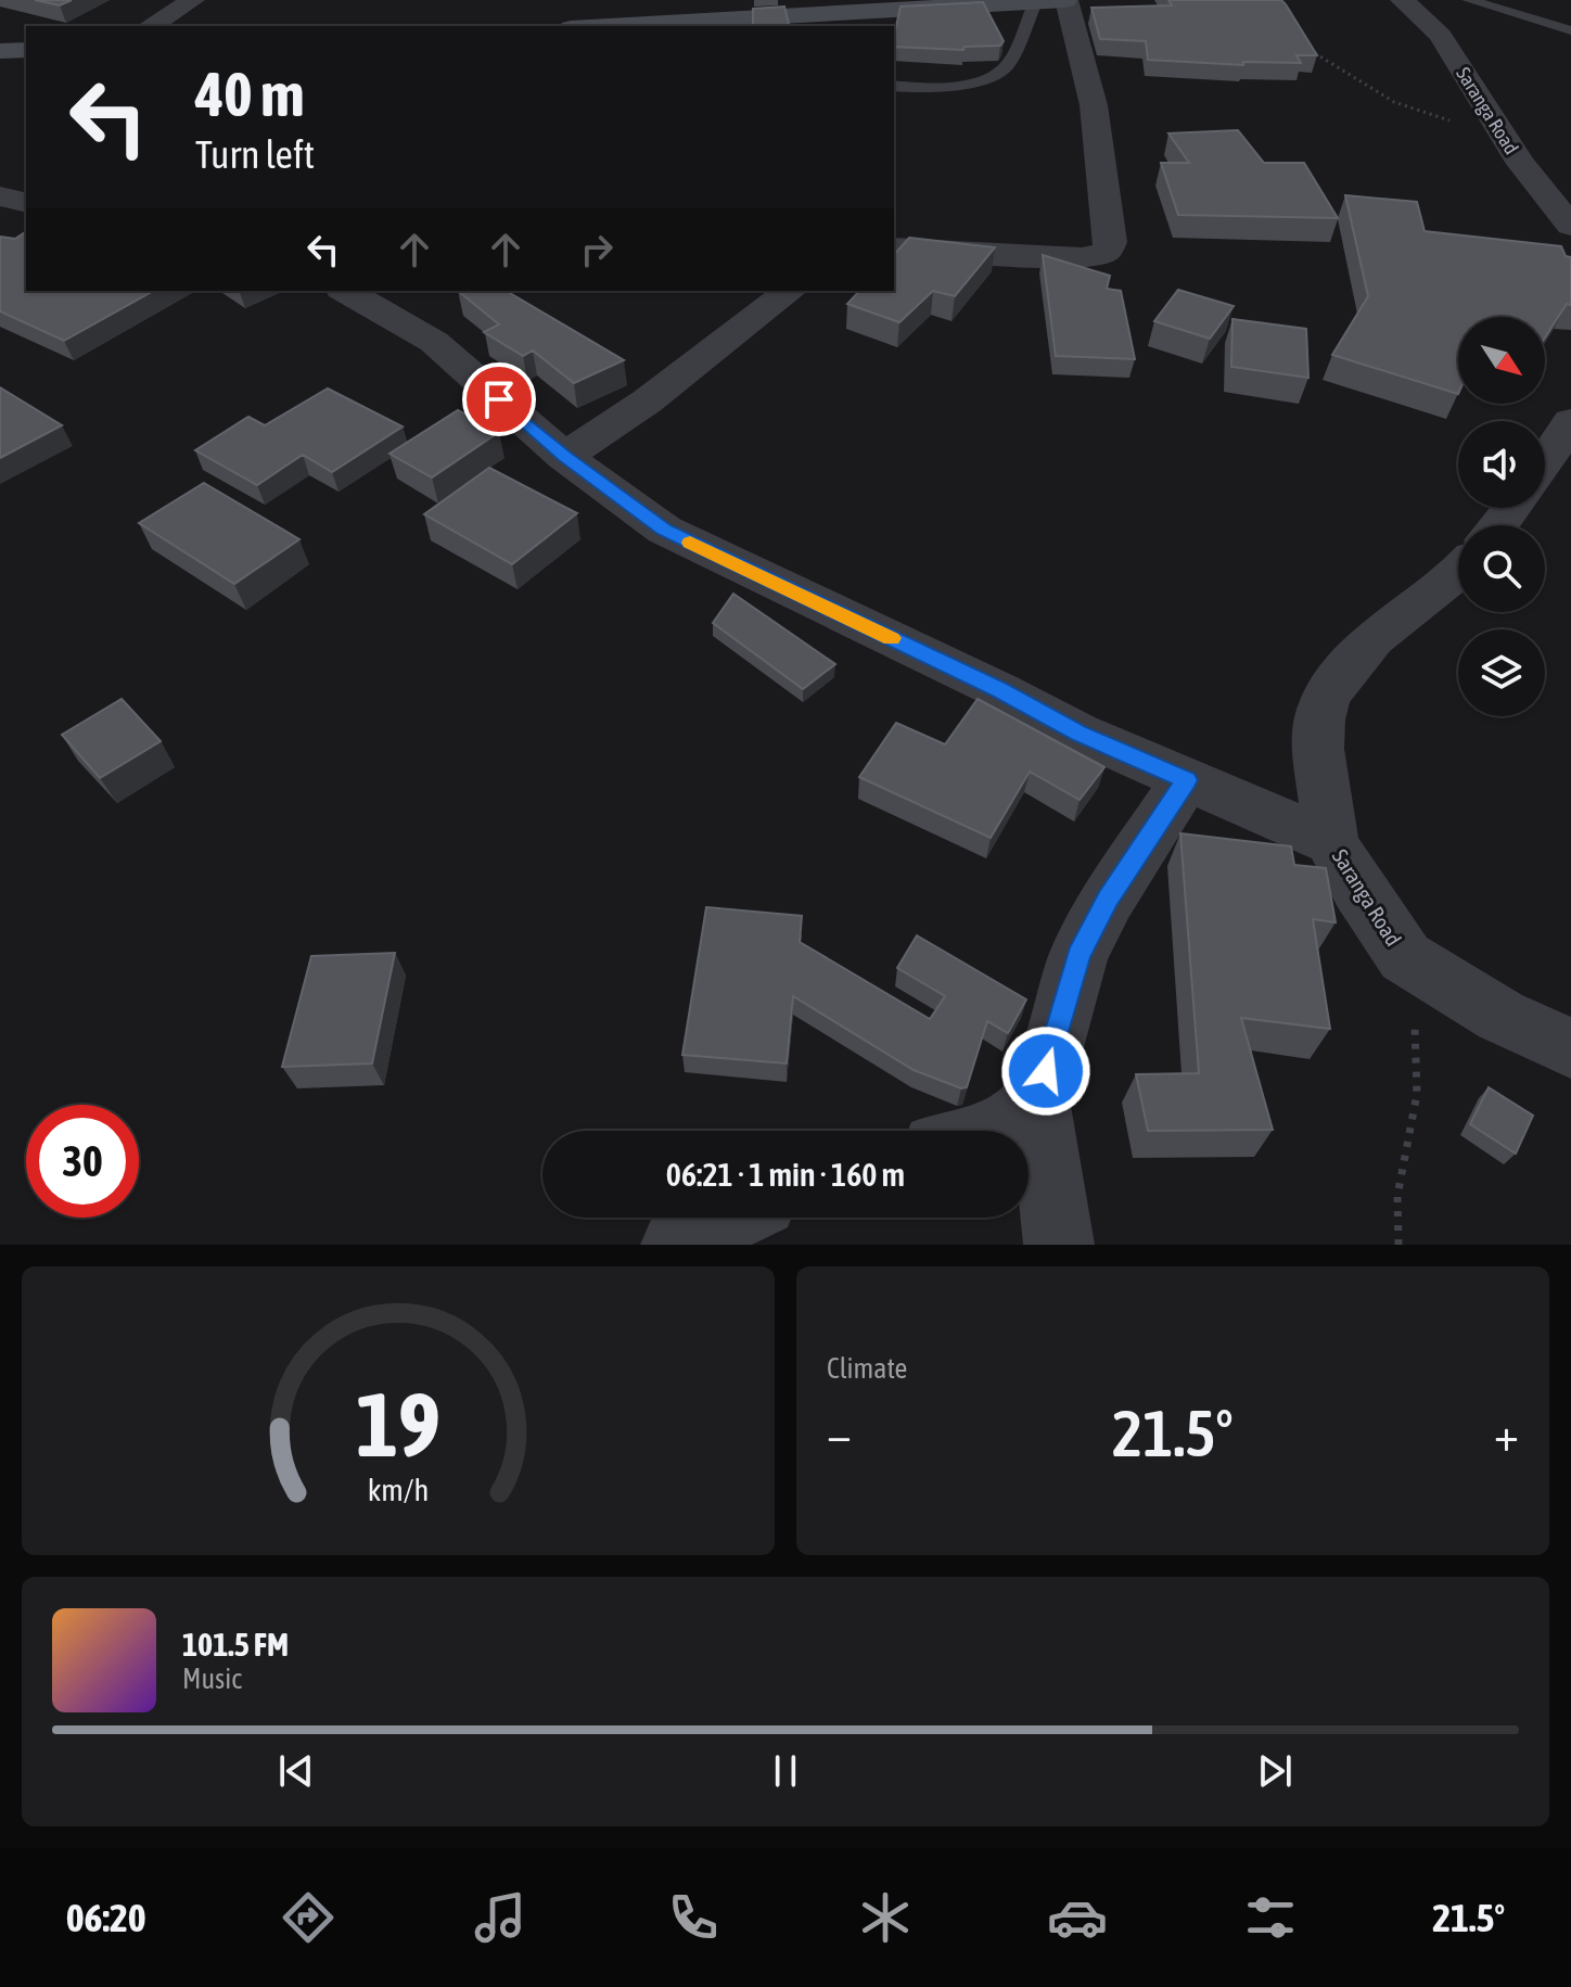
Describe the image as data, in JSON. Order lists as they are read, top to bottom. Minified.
{"streets":{"street":["Saranga Road"]},"north":"bottom right","page":{"turn":["40 m","Turn left"],"limit":"30","trip":"06:21 · 1 min · 160 m","tile":"Climate","heat":["−","21.5°","+"],"song":["101.5 FM","Music"],"tabs":["06:20","21.5°"],"gauge":["19","km/h"]}}
